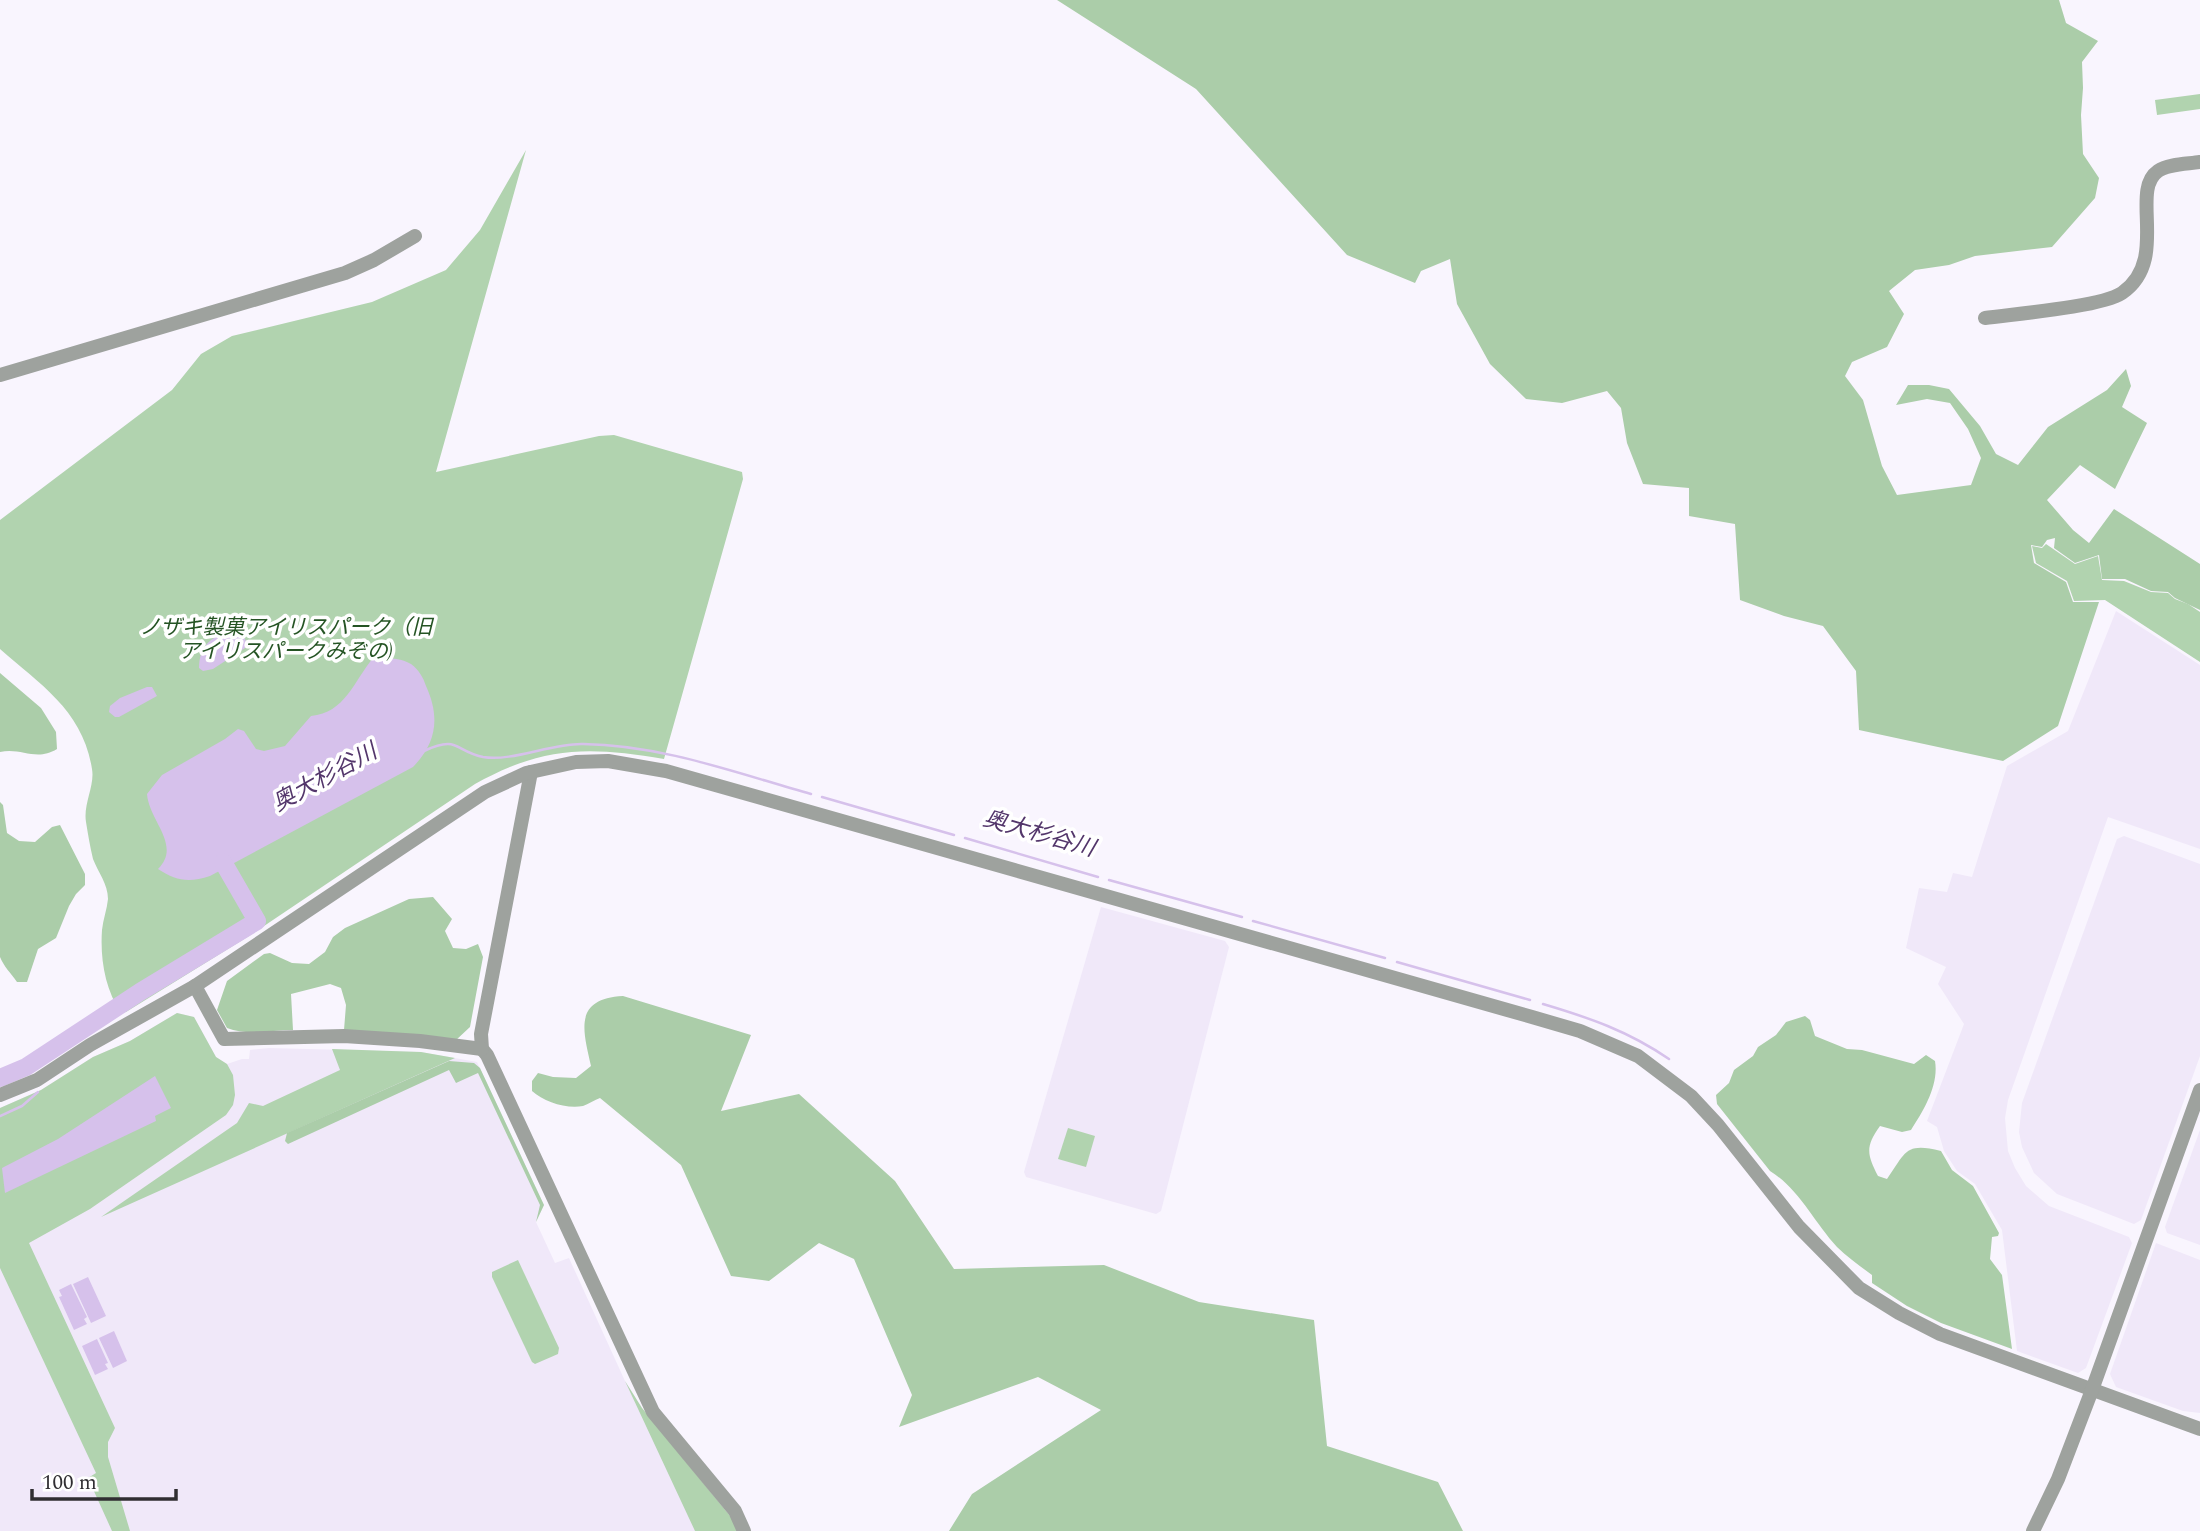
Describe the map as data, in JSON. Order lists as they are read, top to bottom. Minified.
{"water":["奥大杉谷川"],"parks":["ノザキ製菓アイリスパーク（旧 アイリスパークみぞの)"],"scale_bar":"100 m"}
